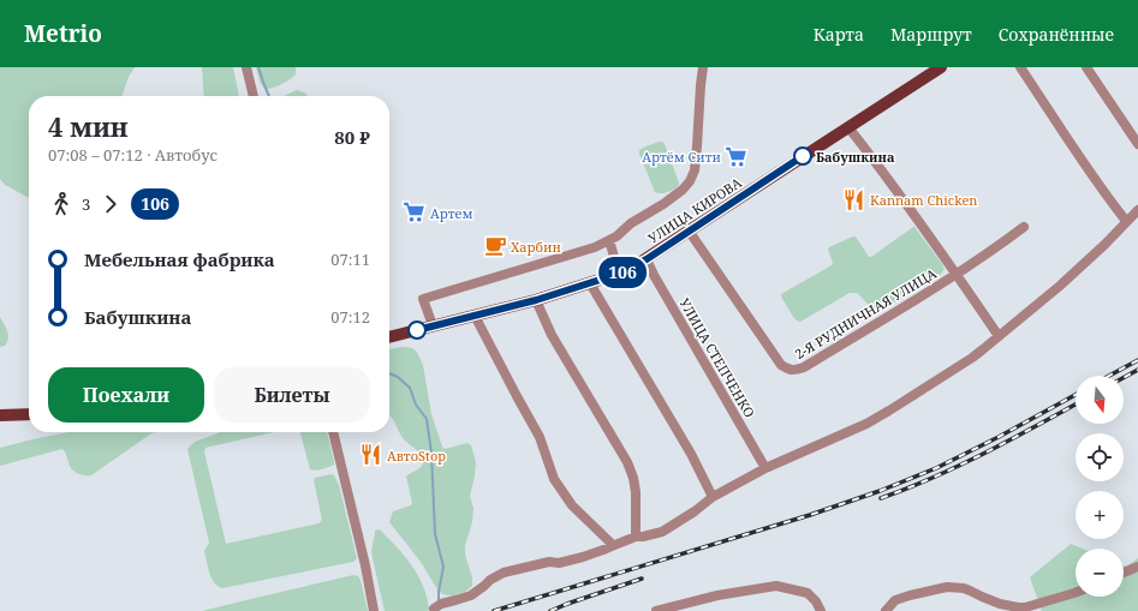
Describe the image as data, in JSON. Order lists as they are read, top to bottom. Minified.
{"streets":{"main road":["УЛИЦА КИРОВА"],"street":["2-Я РУДНИЧНАЯ УЛИЦА","УЛИЦА СТЕПЧЕНКО"]},"crossings":[["УЛИЦА КИРОВА","2-Я РУДНИЧНАЯ УЛИЦА"],["УЛИЦА КИРОВА","УЛИЦА СТЕПЧЕНКО"]],"places":{"supermarket":["Артём Сити","Артем"],"other":["Бабушкина"],"restaurant":["Kannam Chicken","АвтоStop"],"cafe":["Харбин"]},"lines":["bus line 106"],"north":"bottom","page":{"header":"Metrio","nav":["Карта","Маршрут","Сохранённые"],"on_map":"106","heading":["4 мин","07:08 – 07:12 · Автобус","80 ₽"],"legs":["3","106"],"list":[{"name":"Мебельная фабрика","value":"07:11"},{"name":"Бабушкина","value":"07:12"}],"buttons":["Поехали","Билеты"],"map_buttons":["+","−"]}}
